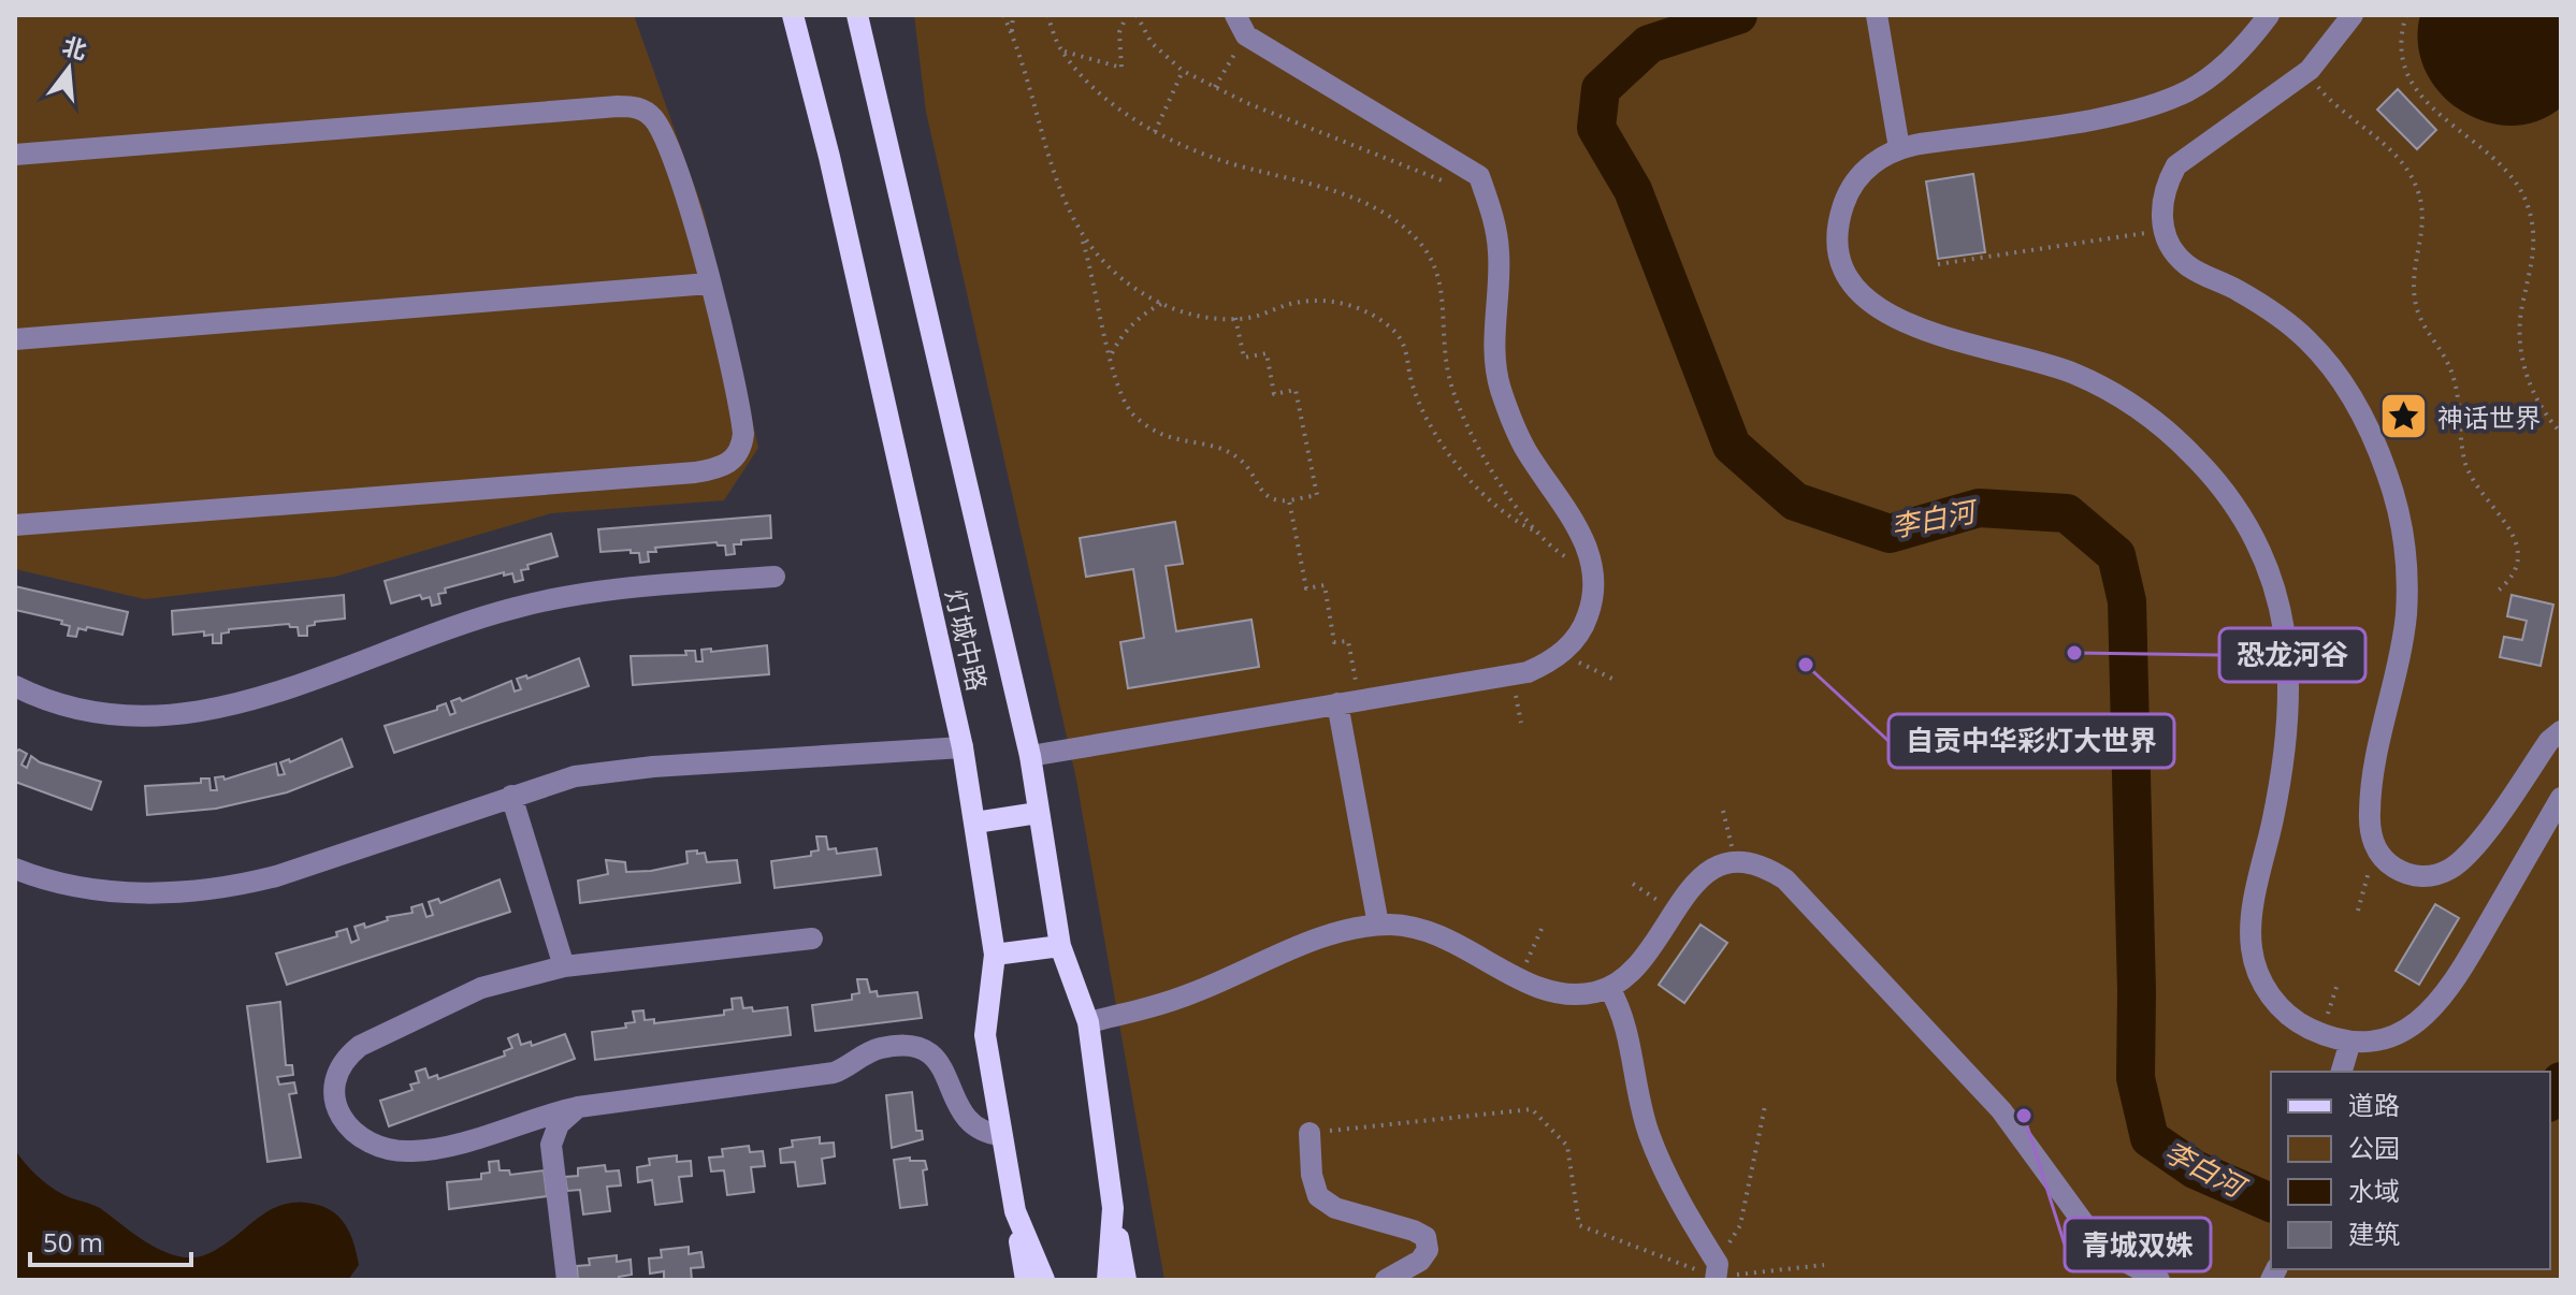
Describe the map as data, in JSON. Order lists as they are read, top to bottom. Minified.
{"streets":{"main road":["灯城中路"]},"water":["李白河"],"places":{"place":["神话世界"],"other":["恐龙河谷","自贡中华彩灯大世界","青城双姝"]},"legend":["道路","公园","水域","建筑"],"scale_bar":"50 m","north":"top"}
